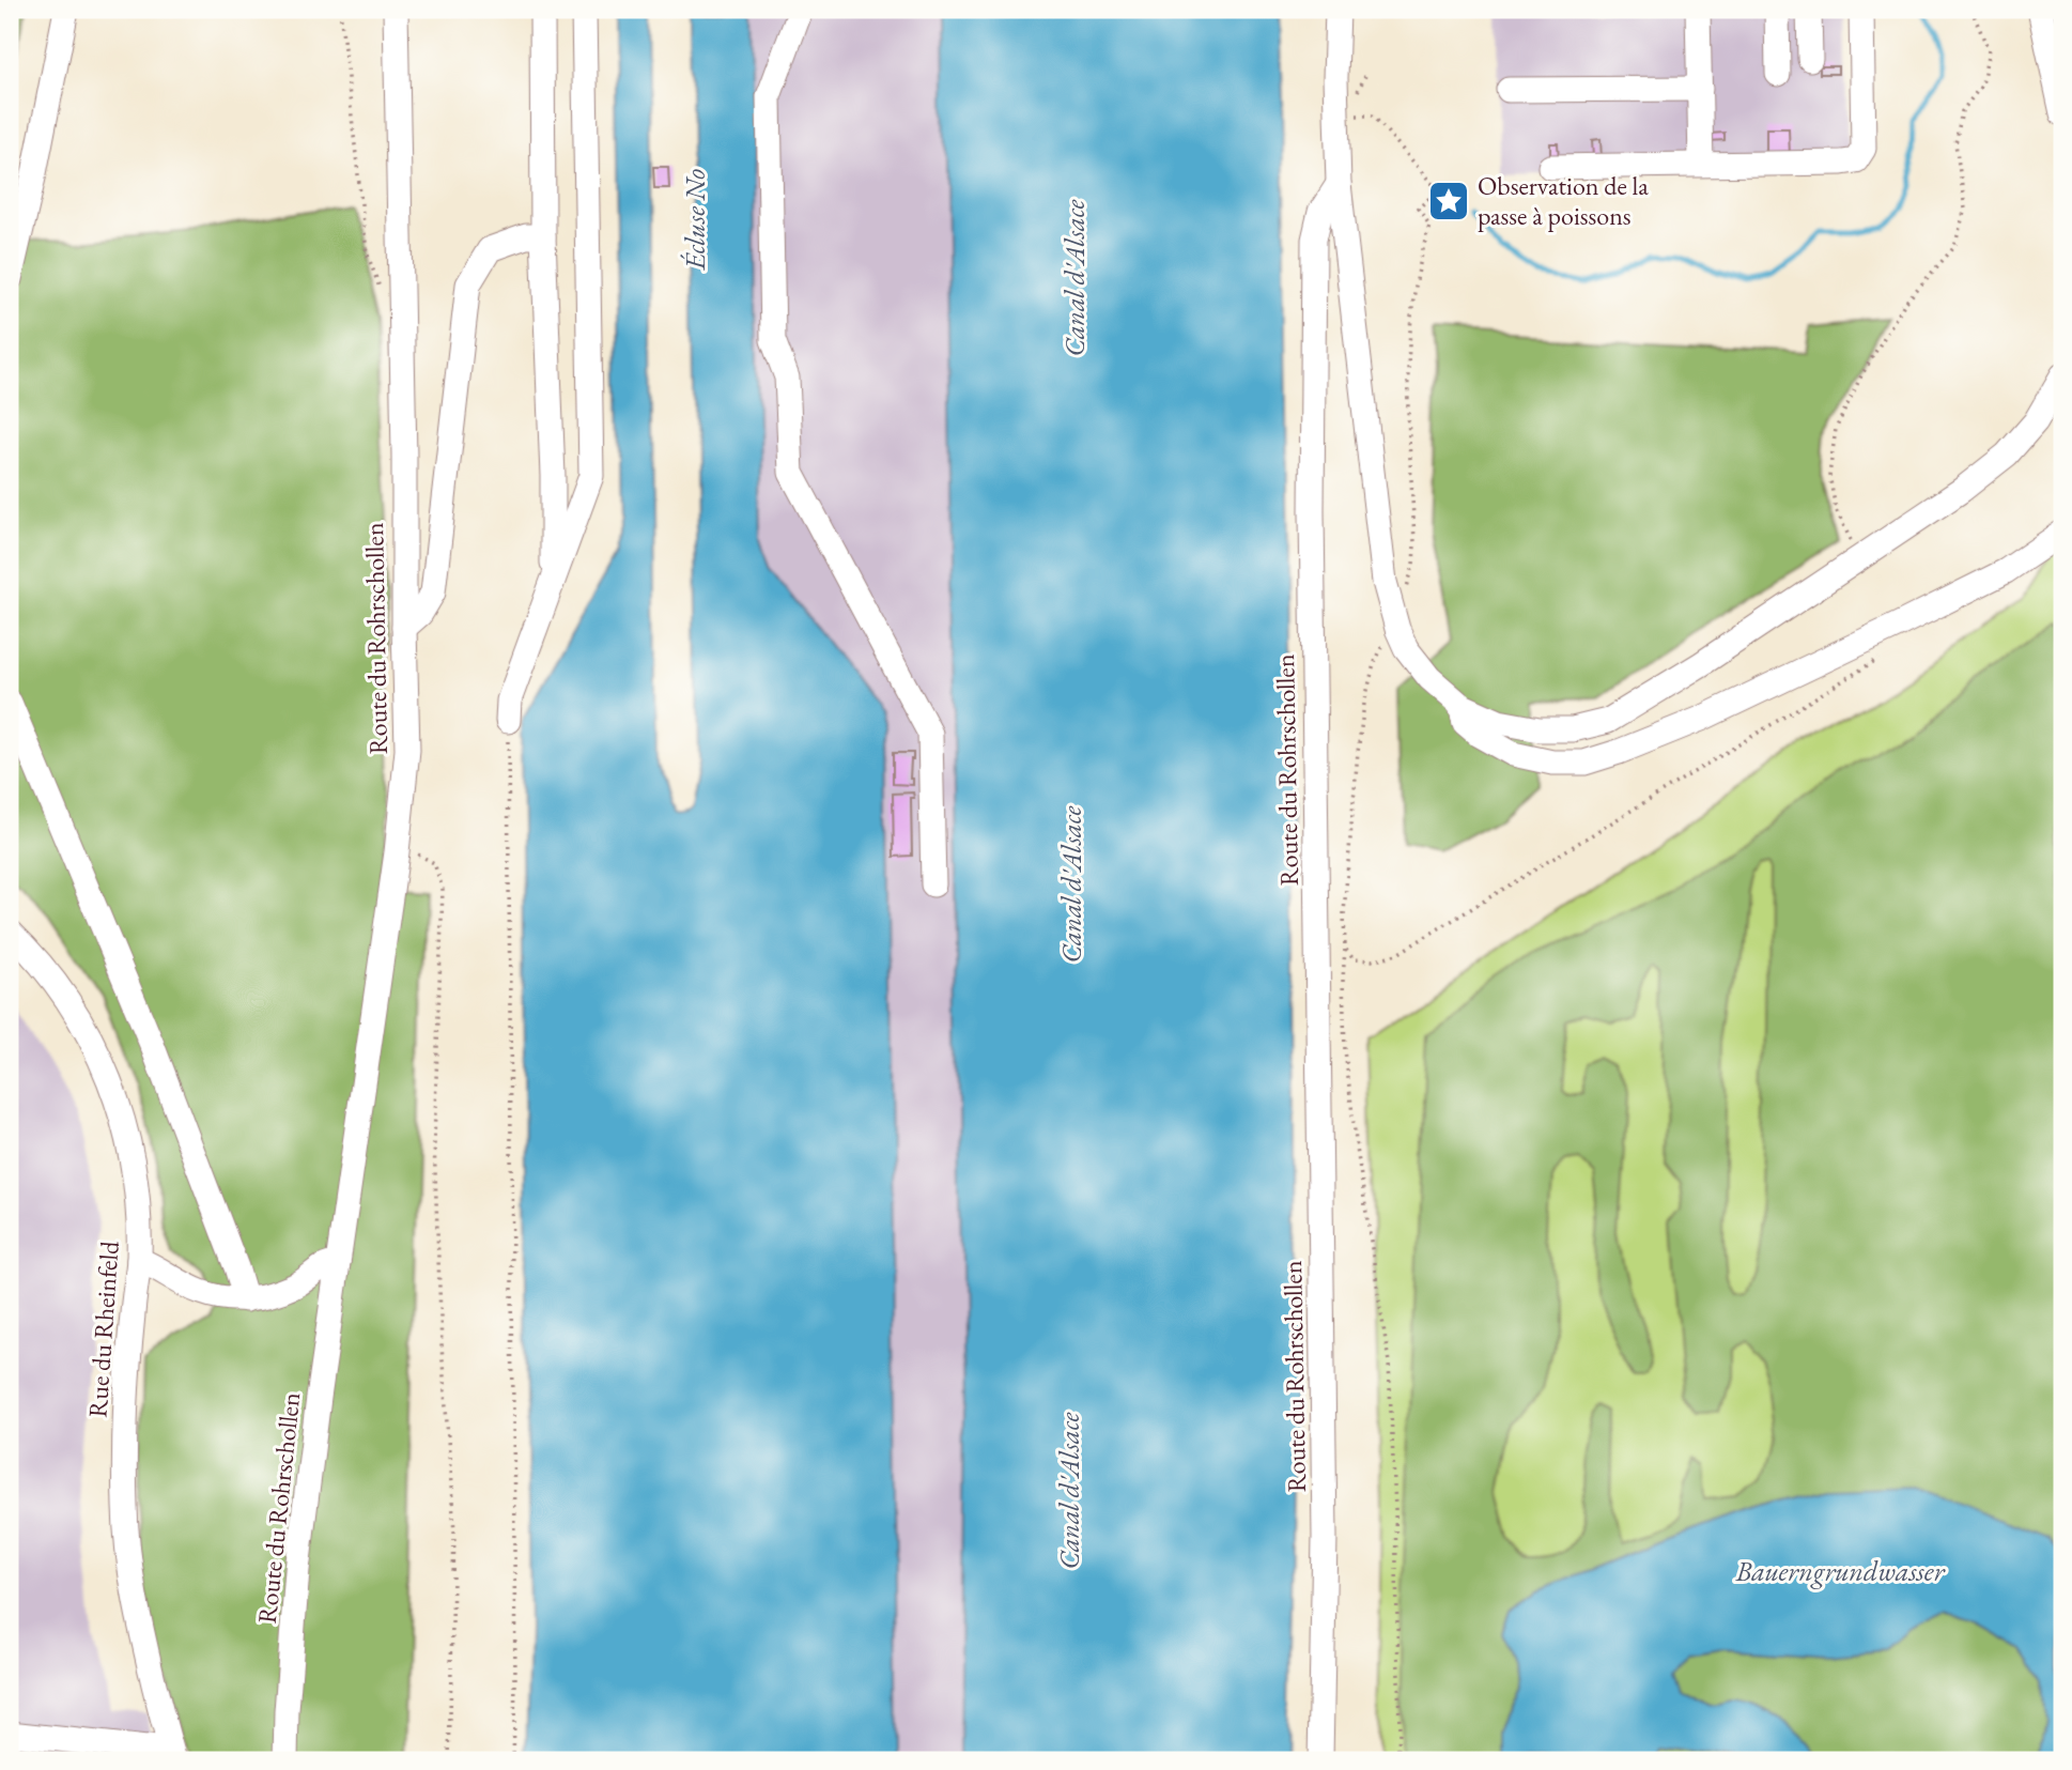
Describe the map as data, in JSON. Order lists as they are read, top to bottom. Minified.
{"streets":{"street":["Route du Rohrschollen","Rue du Rheinfeld"]},"water":["Écluse No","Canal d'Alsace","Bauerngrundwasser"],"places":{"place":["Observation de la passe à poissons"]}}
